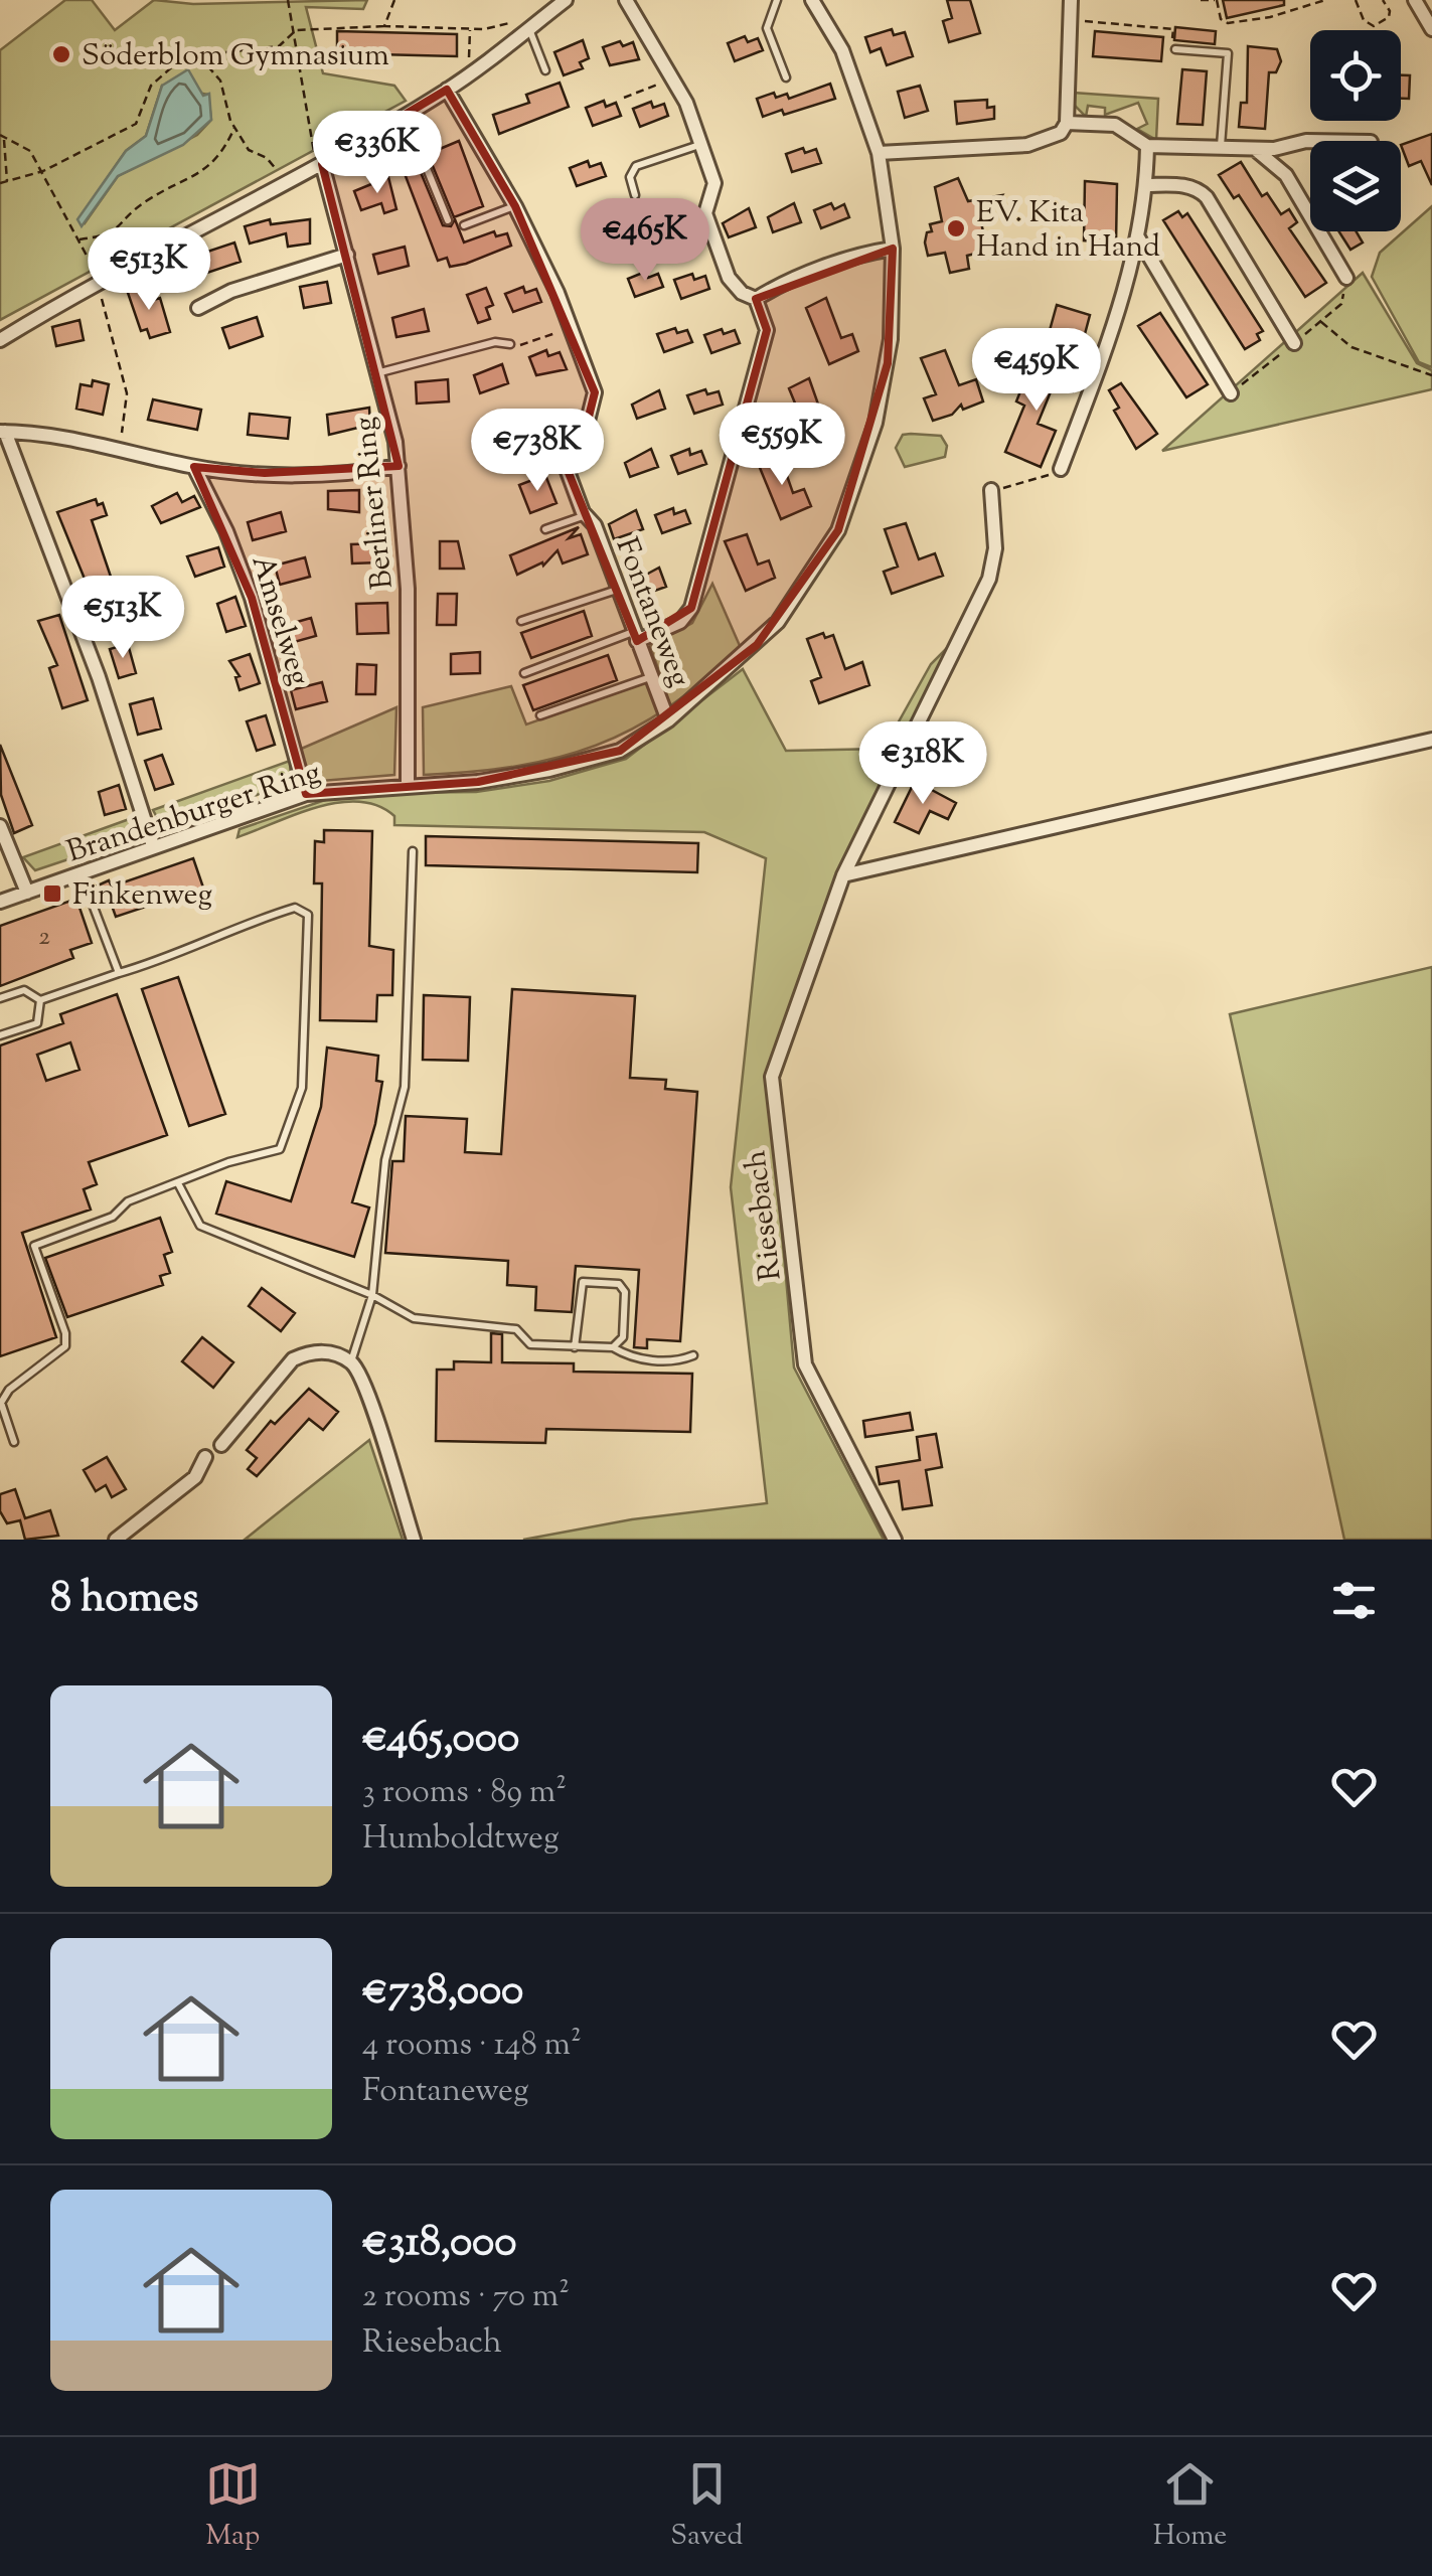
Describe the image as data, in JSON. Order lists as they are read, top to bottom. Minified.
{"streets":{"street":["Berliner Ring","Fontaneweg","Amselweg","Brandenburger Ring","Riesebach"]},"crossings":[["Berliner Ring","Brandenburger Ring"],["Fontaneweg","Brandenburger Ring"],["Amselweg","Brandenburger Ring"]],"places":{"other":["Söderblom Gymnasium","EV. Kita Hand in Hand"],"transit":["Finkenweg"]},"house_numbers":["2"],"page":{"price":["€336K","€465K","€513K","€459K","€559K","€738K","€513K","€318K"],"heading":"8 homes","list":[{"name":"€465,000","note":"3 rooms · 89 m² · Humboldtweg"},{"name":"€738,000","note":"4 rooms · 148 m² · Fontaneweg"},{"name":"€318,000","note":"2 rooms · 70 m² · Riesebach"}],"tabs":["Map","Saved","Home"]}}
